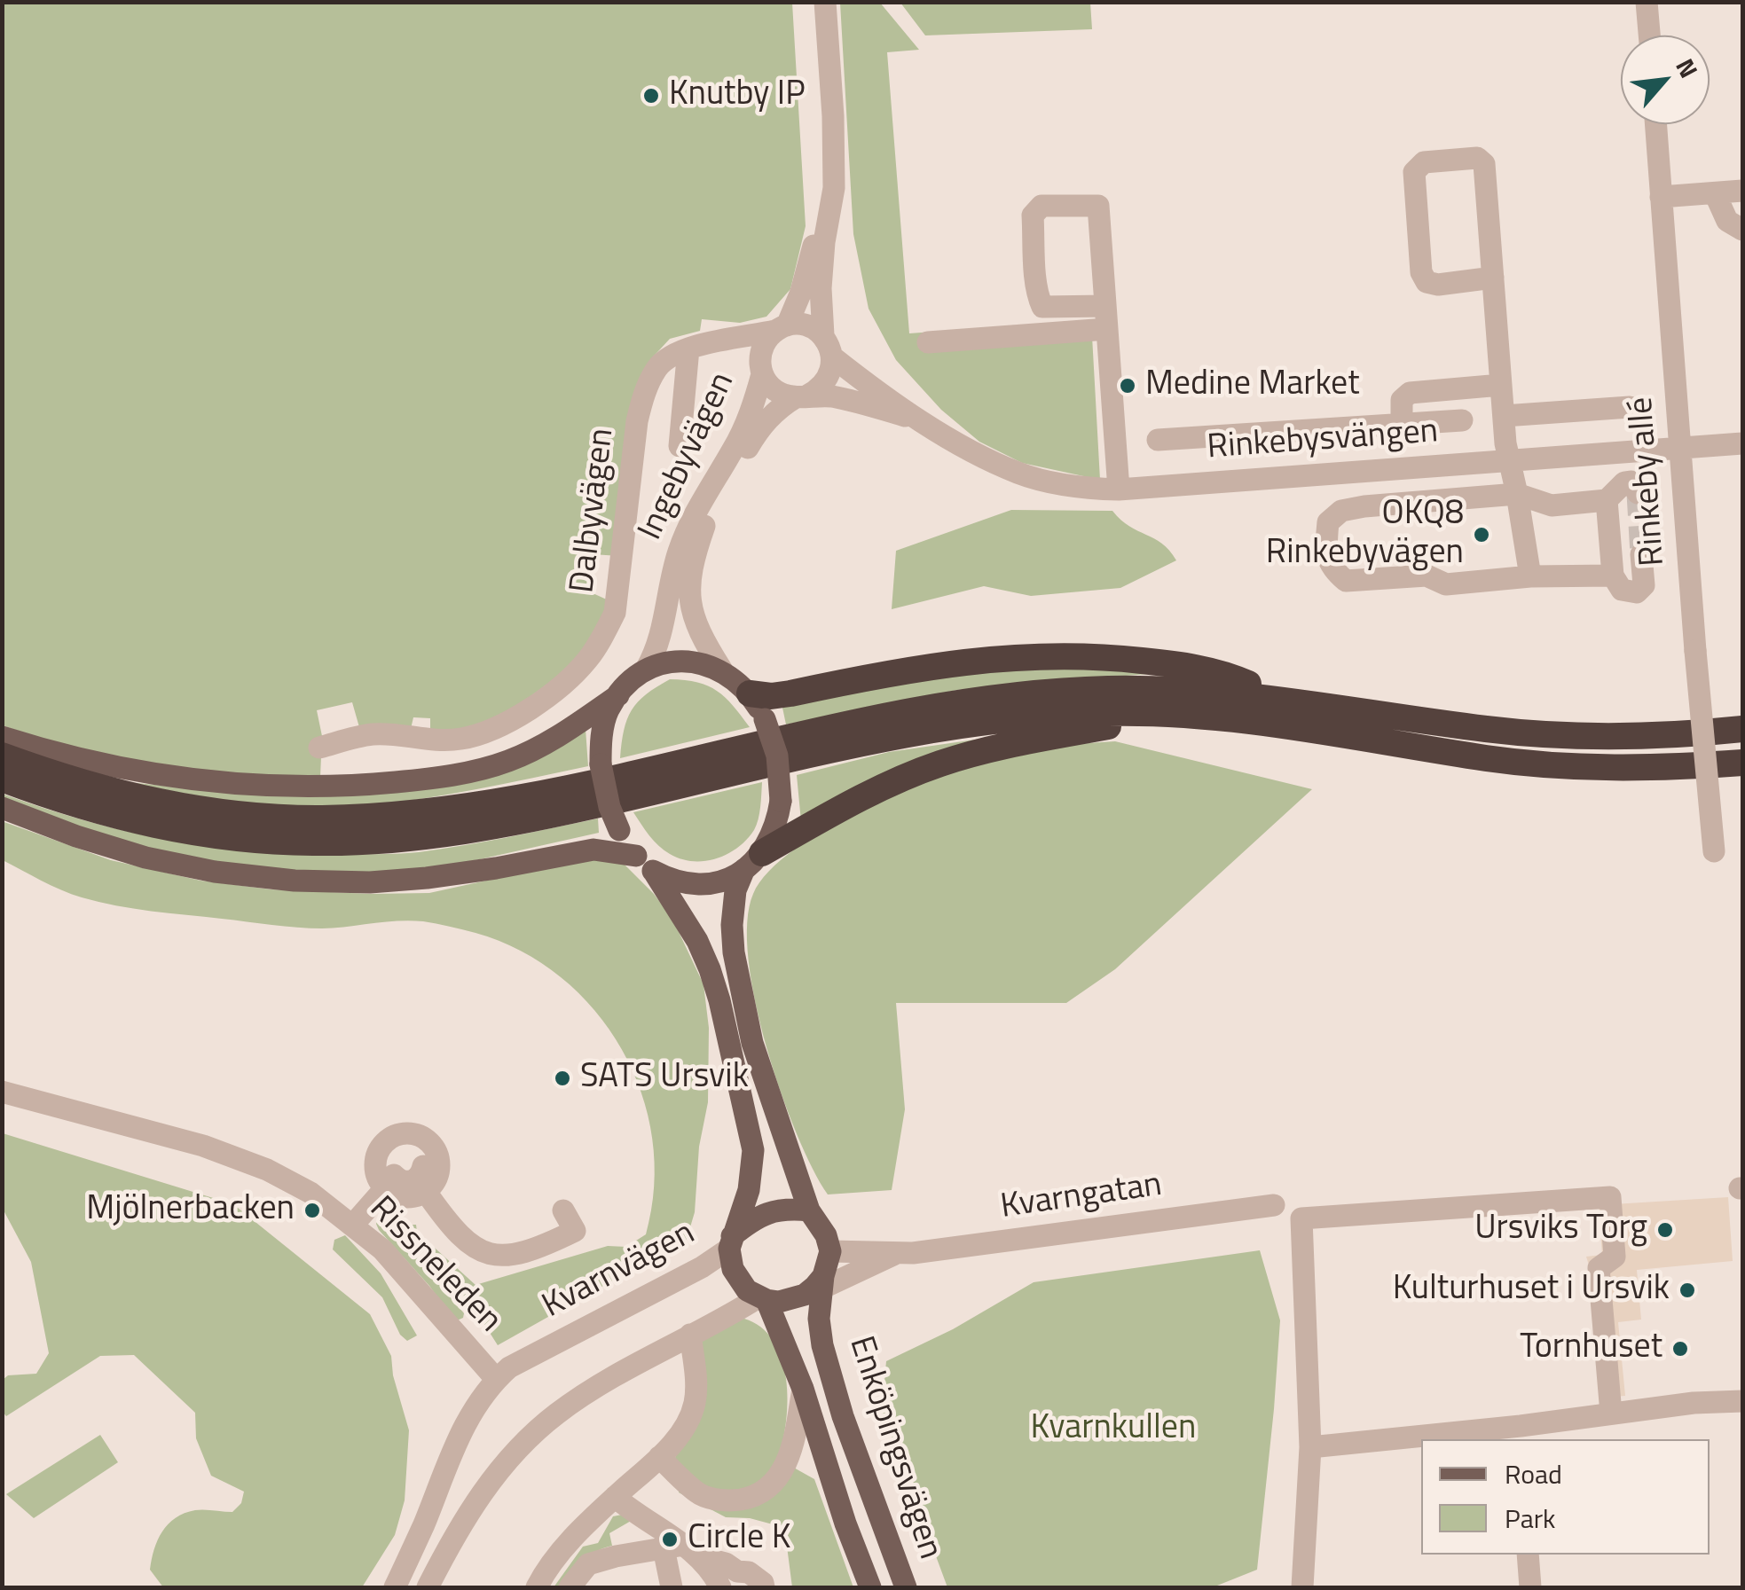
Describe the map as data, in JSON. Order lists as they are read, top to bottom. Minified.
{"streets":{"main road":["Enköpingsvägen"],"street":["Rinkebysvängen","Ingebyvägen","Rinkeby allé","Dalbyvägen","Kvarngatan","Rissneleden","Kvarnvägen"]},"crossings":[["Rinkebysvängen","Ingebyvägen"],["Rinkebysvängen","Rinkeby allé"],["Rinkebysvängen","Dalbyvägen"],["Ingebyvägen","Dalbyvägen"],["Kvarngatan","Kvarnvägen"],["Kvarngatan","Enköpingsvägen"],["Rissneleden","Kvarnvägen"],["Kvarnvägen","Enköpingsvägen"]],"parks":["Kvarnkullen"],"places":["Knutby IP","Medine Market","OKQ8 Rinkebyvägen","SATS Ursvik","Mjölnerbacken","Ursviks Torg","Kulturhuset i Ursvik","Tornhuset","Circle K"],"legend":["Road","Park"],"north":"top right"}
